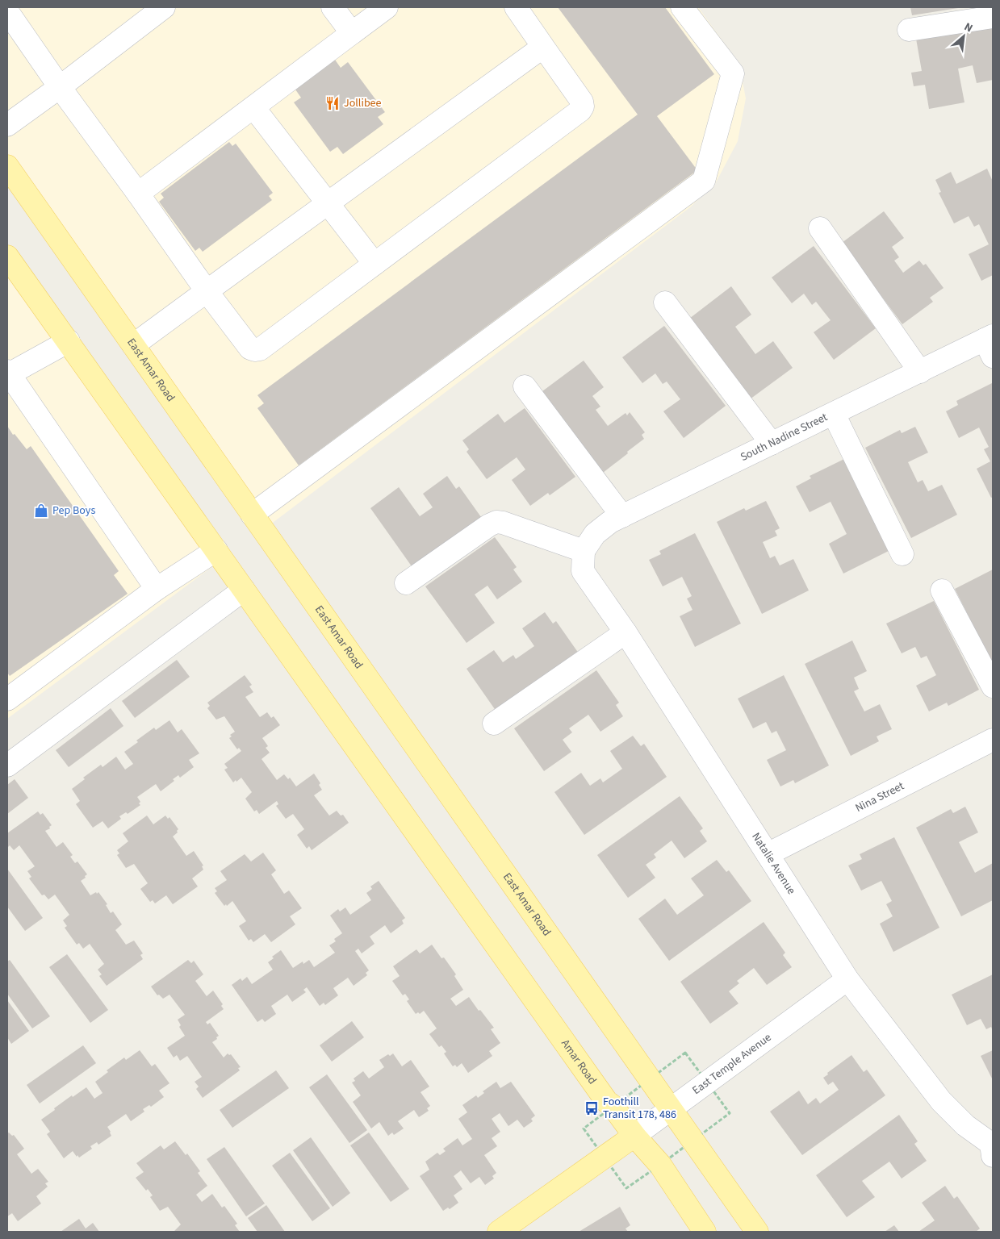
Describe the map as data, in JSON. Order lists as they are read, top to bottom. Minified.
{"streets":{"main road":["East Amar Road","Amar Road","East Temple Avenue"],"street":["South Nadine Street","Nina Street","Natalie Avenue"]},"crossings":[["East Amar Road","East Temple Avenue"],["South Nadine Street","Natalie Avenue"],["Nina Street","Natalie Avenue"],["Natalie Avenue","East Temple Avenue"],["Amar Road","East Temple Avenue"]],"places":{"restaurant":["Jollibee"],"shop":["Pep Boys"],"bus stop":["Foothill Transit 178, 486"]},"north":"top right"}
